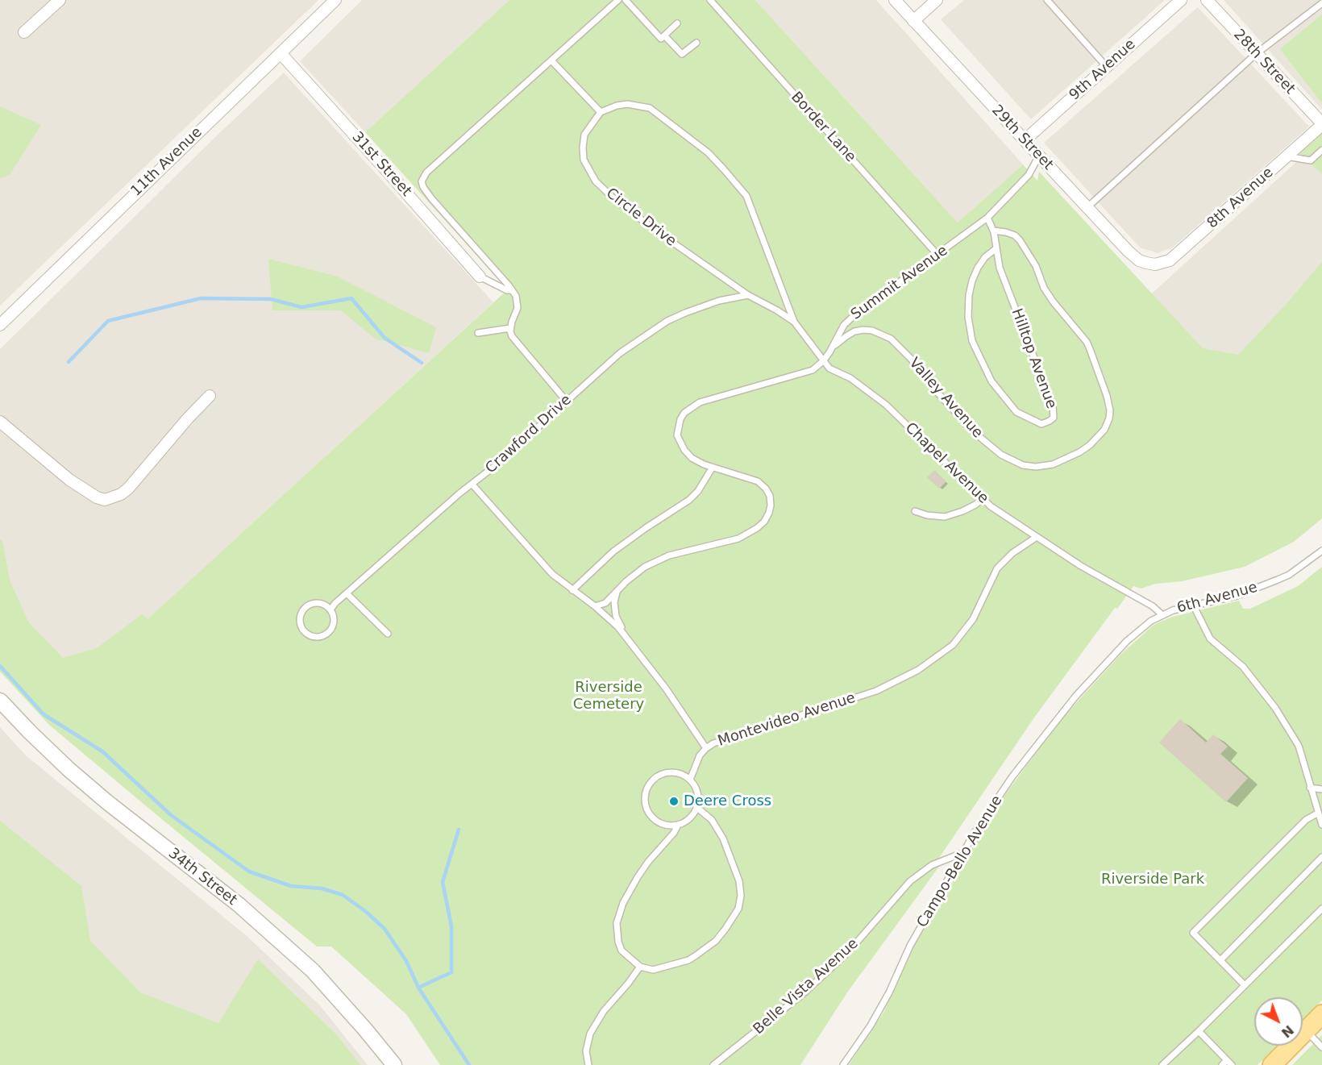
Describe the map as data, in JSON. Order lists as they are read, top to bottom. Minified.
{"streets":{"street":["28th Street","9th Avenue","29th Street","11th Avenue","31st Street","8th Avenue","34th Street"],"lane":["Border Lane","Circle Drive","Summit Avenue","Hilltop Avenue","Valley Avenue","Crawford Drive","Chapel Avenue","6th Avenue","Montevideo Avenue","Campo-Bello Avenue","Belle Vista Avenue"]},"crossings":[["28th Street","8th Avenue"],["9th Avenue","29th Street"],["Border Lane","Summit Avenue"],["29th Street","8th Avenue"],["29th Street","Summit Avenue"],["11th Avenue","31st Street"],["Circle Drive","Crawford Drive"],["Circle Drive","Chapel Avenue"],["Summit Avenue","Hilltop Avenue"],["Summit Avenue","Valley Avenue"],["Summit Avenue","Chapel Avenue"],["Summit Avenue","Montevideo Avenue"],["Hilltop Avenue","Valley Avenue"],["Crawford Drive","Chapel Avenue"],["Crawford Drive","Montevideo Avenue"],["Chapel Avenue","6th Avenue"],["Chapel Avenue","Montevideo Avenue"],["Chapel Avenue","Campo-Bello Avenue"],["6th Avenue","Campo-Bello Avenue"],["Campo-Bello Avenue","Belle Vista Avenue"]],"parks":["Riverside Cemetery","Riverside Park"],"places":["Deere Cross"],"north":"bottom right"}
